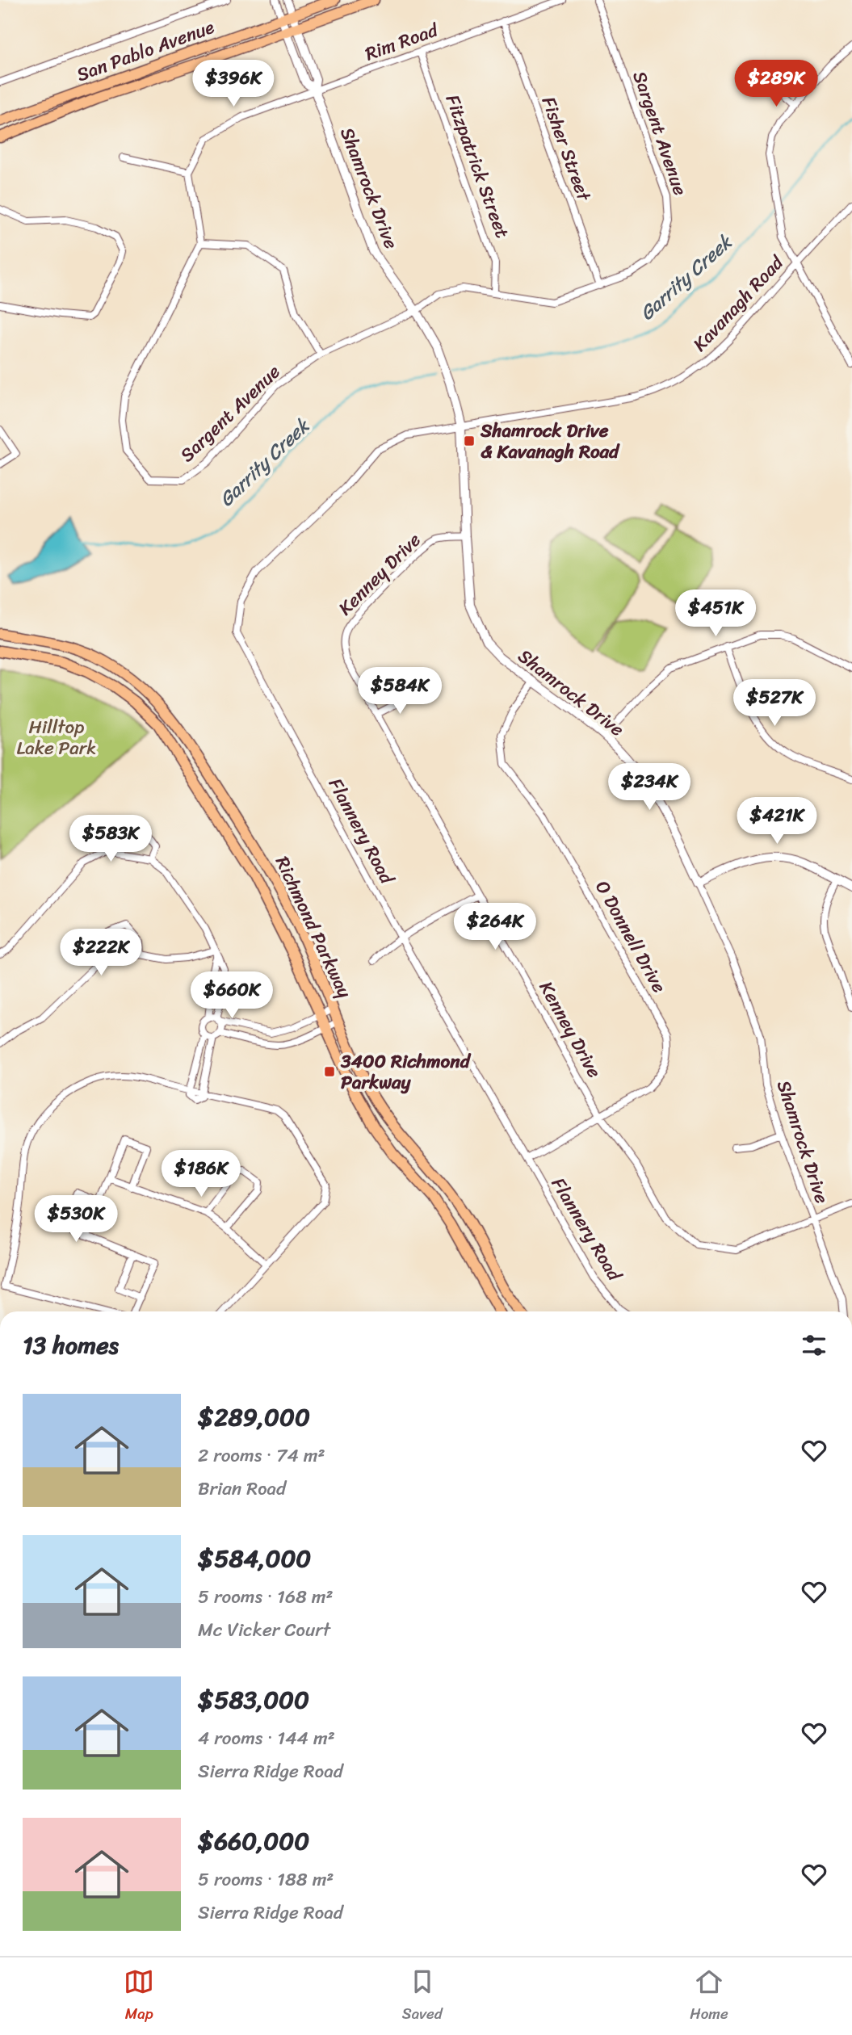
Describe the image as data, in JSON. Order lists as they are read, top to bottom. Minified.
{"streets":{"main road":["San Pablo Avenue","Richmond Parkway"],"street":["Rim Road","Sargent Avenue","Fisher Street","Fitzpatrick Street","Shamrock Drive","Kavanagh Road","Kenney Drive","Flannery Road","O Donnell Drive"]},"crossings":[["Rim Road","Fisher Street"],["Rim Road","Fitzpatrick Street"],["Rim Road","Shamrock Drive"],["San Pablo Avenue","Shamrock Drive"],["Sargent Avenue","Fisher Street"],["Sargent Avenue","Fitzpatrick Street"],["Sargent Avenue","Shamrock Drive"],["Shamrock Drive","Kavanagh Road"],["Shamrock Drive","Kenney Drive"],["Shamrock Drive","Flannery Road"],["Shamrock Drive","O Donnell Drive"],["Kavanagh Road","Flannery Road"],["Kenney Drive","O Donnell Drive"],["Flannery Road","O Donnell Drive"]],"water":["Garrity Creek"],"parks":["Hilltop Lake Park"],"places":{"transit":["Shamrock Drive & Kavanagh Road","3400 Richmond Parkway"]},"page":{"price":["$396K","$289K","$451K","$584K","$527K","$234K","$421K","$583K","$264K","$222K","$660K","$186K","$530K"],"heading":"13 homes","list":[{"name":"$289,000","note":"2 rooms · 74 m² · Brian Road"},{"name":"$584,000","note":"5 rooms · 168 m² · Mc Vicker Court"},{"name":"$583,000","note":"4 rooms · 144 m² · Sierra Ridge Road"},{"name":"$660,000","note":"5 rooms · 188 m² · Sierra Ridge Road"}],"tabs":["Map","Saved","Home"]}}
